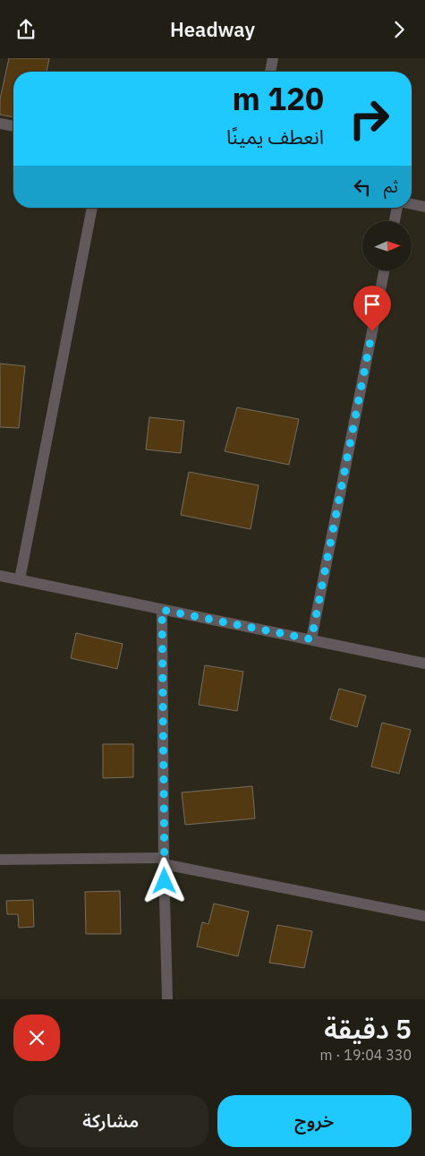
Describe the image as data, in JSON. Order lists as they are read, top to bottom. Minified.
{"north":"right","page":{"header":"Headway","turn":["120 m","انعطف يمينًا"],"then":"ثم","heading":["5 دقيقة","330 m · 19:04"],"buttons":["خروج","مشاركة"]}}
